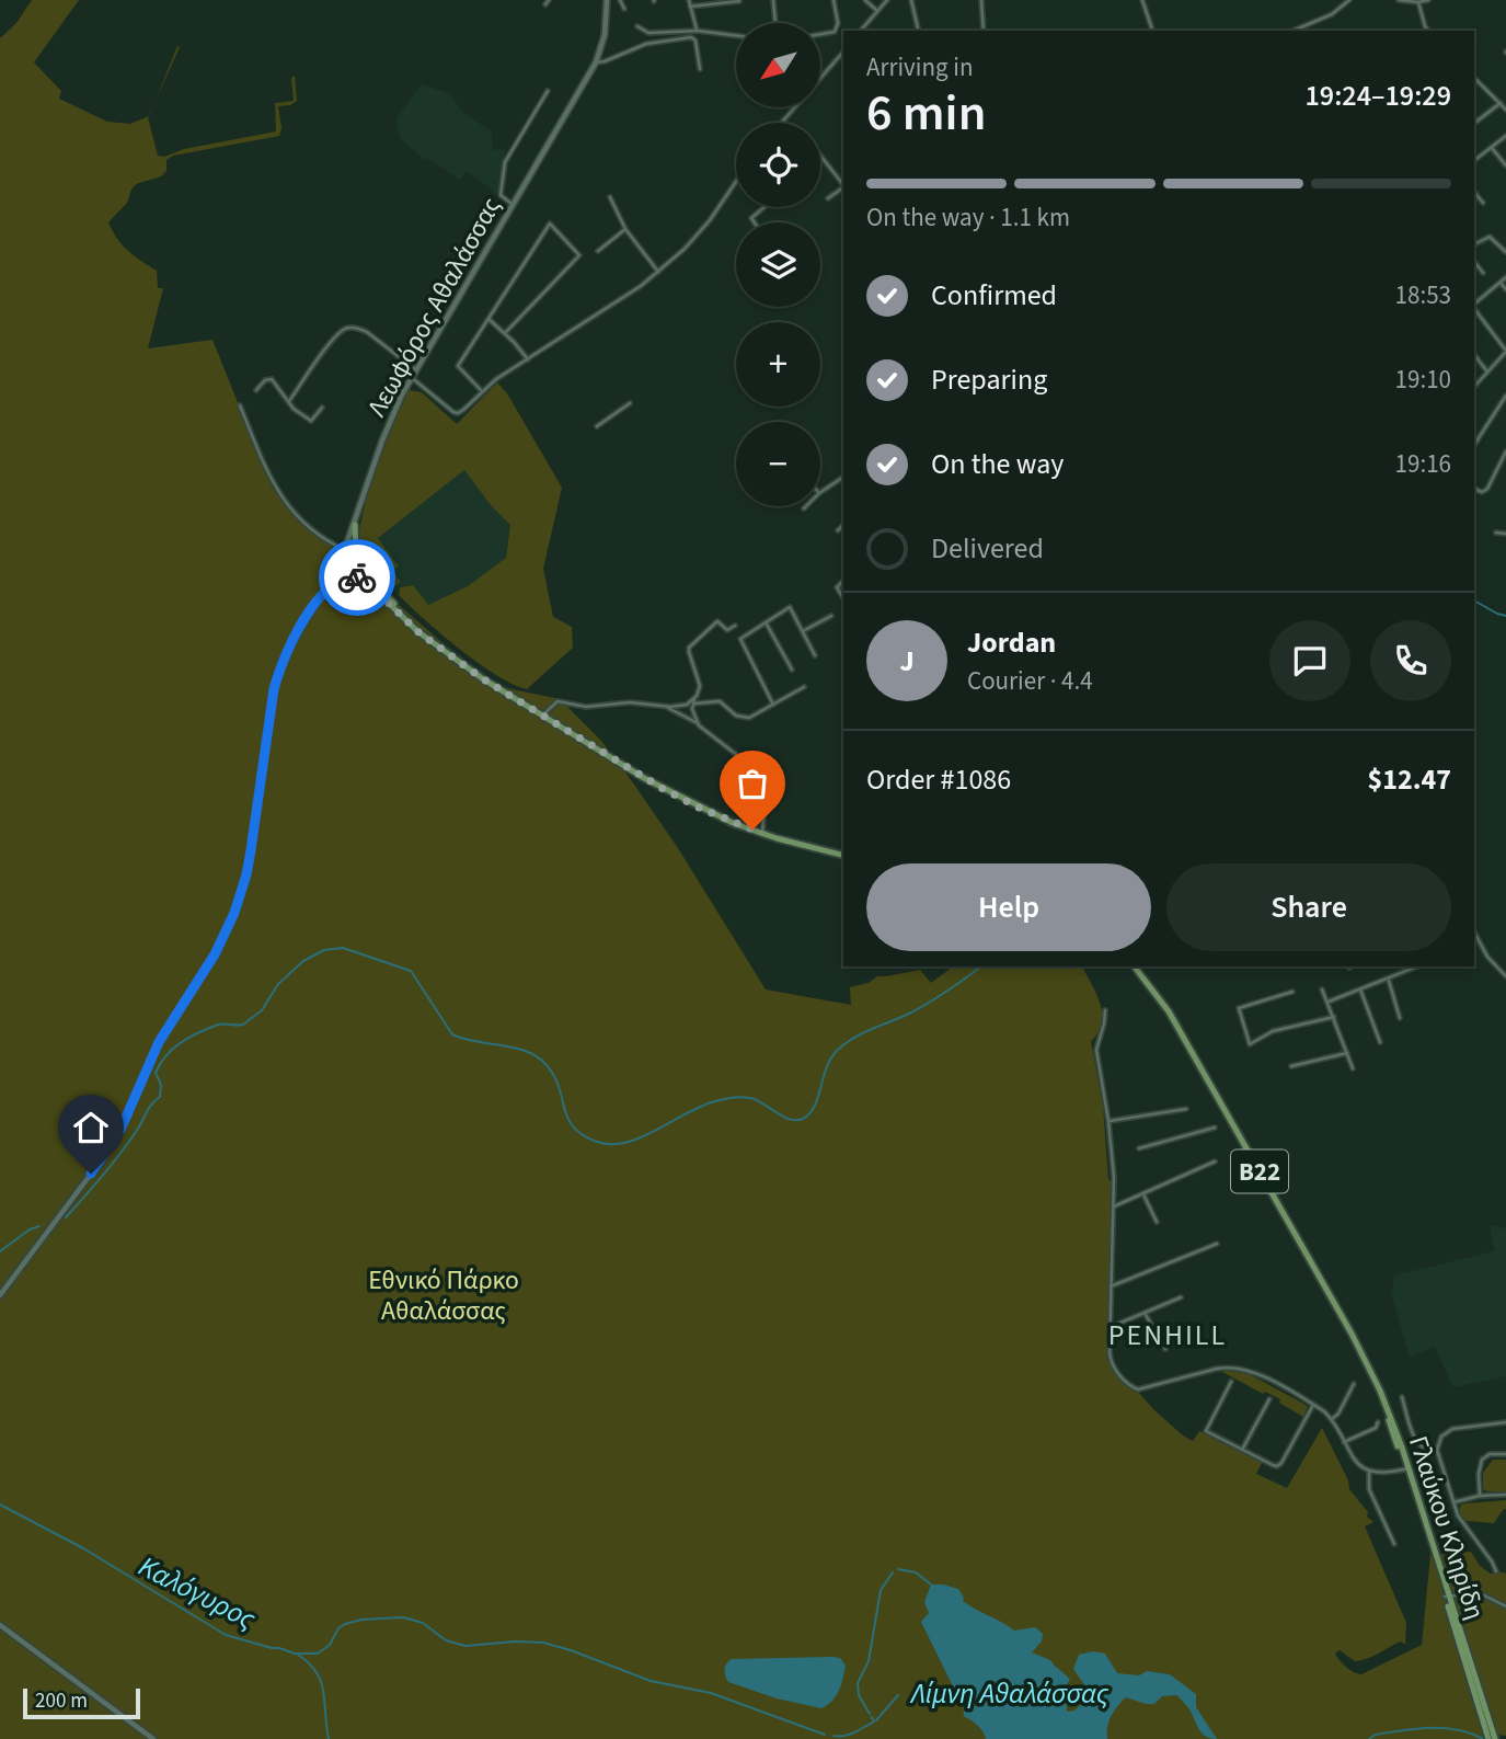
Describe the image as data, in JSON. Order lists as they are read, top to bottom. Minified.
{"streets":{"main road":["Λεωφόρος Αθαλάσσας","B22","Γλαύκου Κληρίδη"]},"districts":["PENHILL"],"water":["Καλόγυρος","Λίμνη Αθαλάσσας"],"parks":["Εθνικό Πάρκο Αθαλάσσας"],"scale_bar":"200 m","north":"bottom left","page":{"map_buttons":["+","−"],"heading":["6 min","Arriving in","19:24–19:29"],"panel":["Jordan","Courier · 4.4","Order #1086","$12.47"],"bar":"On the way · 1.1 km","list":[["Confirmed","18:53"],["Preparing","19:10"],["On the way","19:16"],"Delivered"],"round":"J","buttons":["Help","Share"],"scale":"200 m"}}
